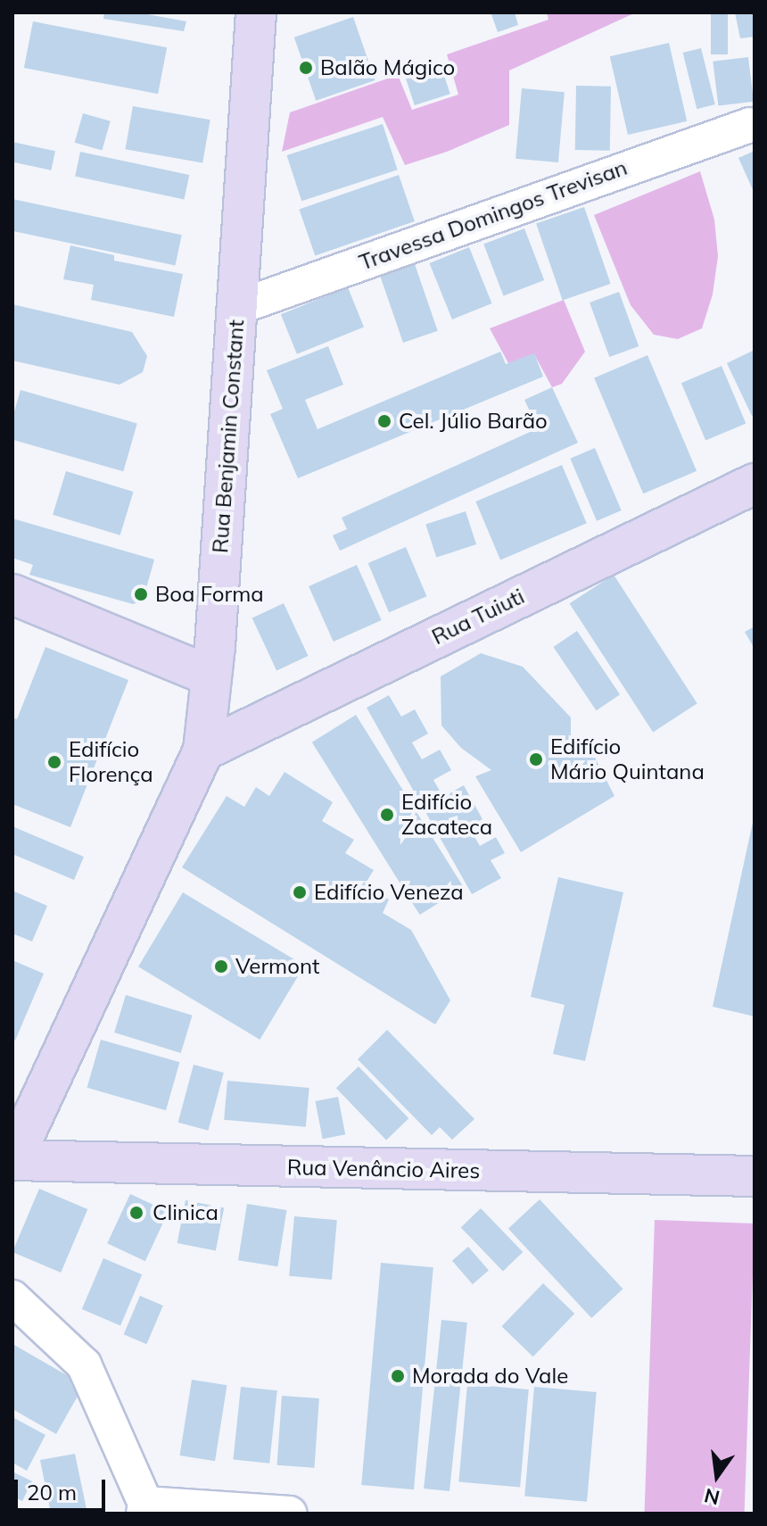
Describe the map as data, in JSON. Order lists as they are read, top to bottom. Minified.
{"streets":{"street":["Travessa Domingos Trevisan","Rua Benjamin Constant","Rua Tuiuti","Rua Venâncio Aires"]},"crossings":[["Travessa Domingos Trevisan","Rua Benjamin Constant"],["Rua Benjamin Constant","Rua Tuiuti"],["Rua Benjamin Constant","Rua Venâncio Aires"]],"places":["Balão Mágico","Cel. Júlio Barão","Boa Forma","Edifício Mário Quintana","Edifício Florença","Edifício Zacateca","Edifício Veneza","Vermont","Clinica","Morada do Vale"],"scale_bar":"20 m","north":"bottom"}
